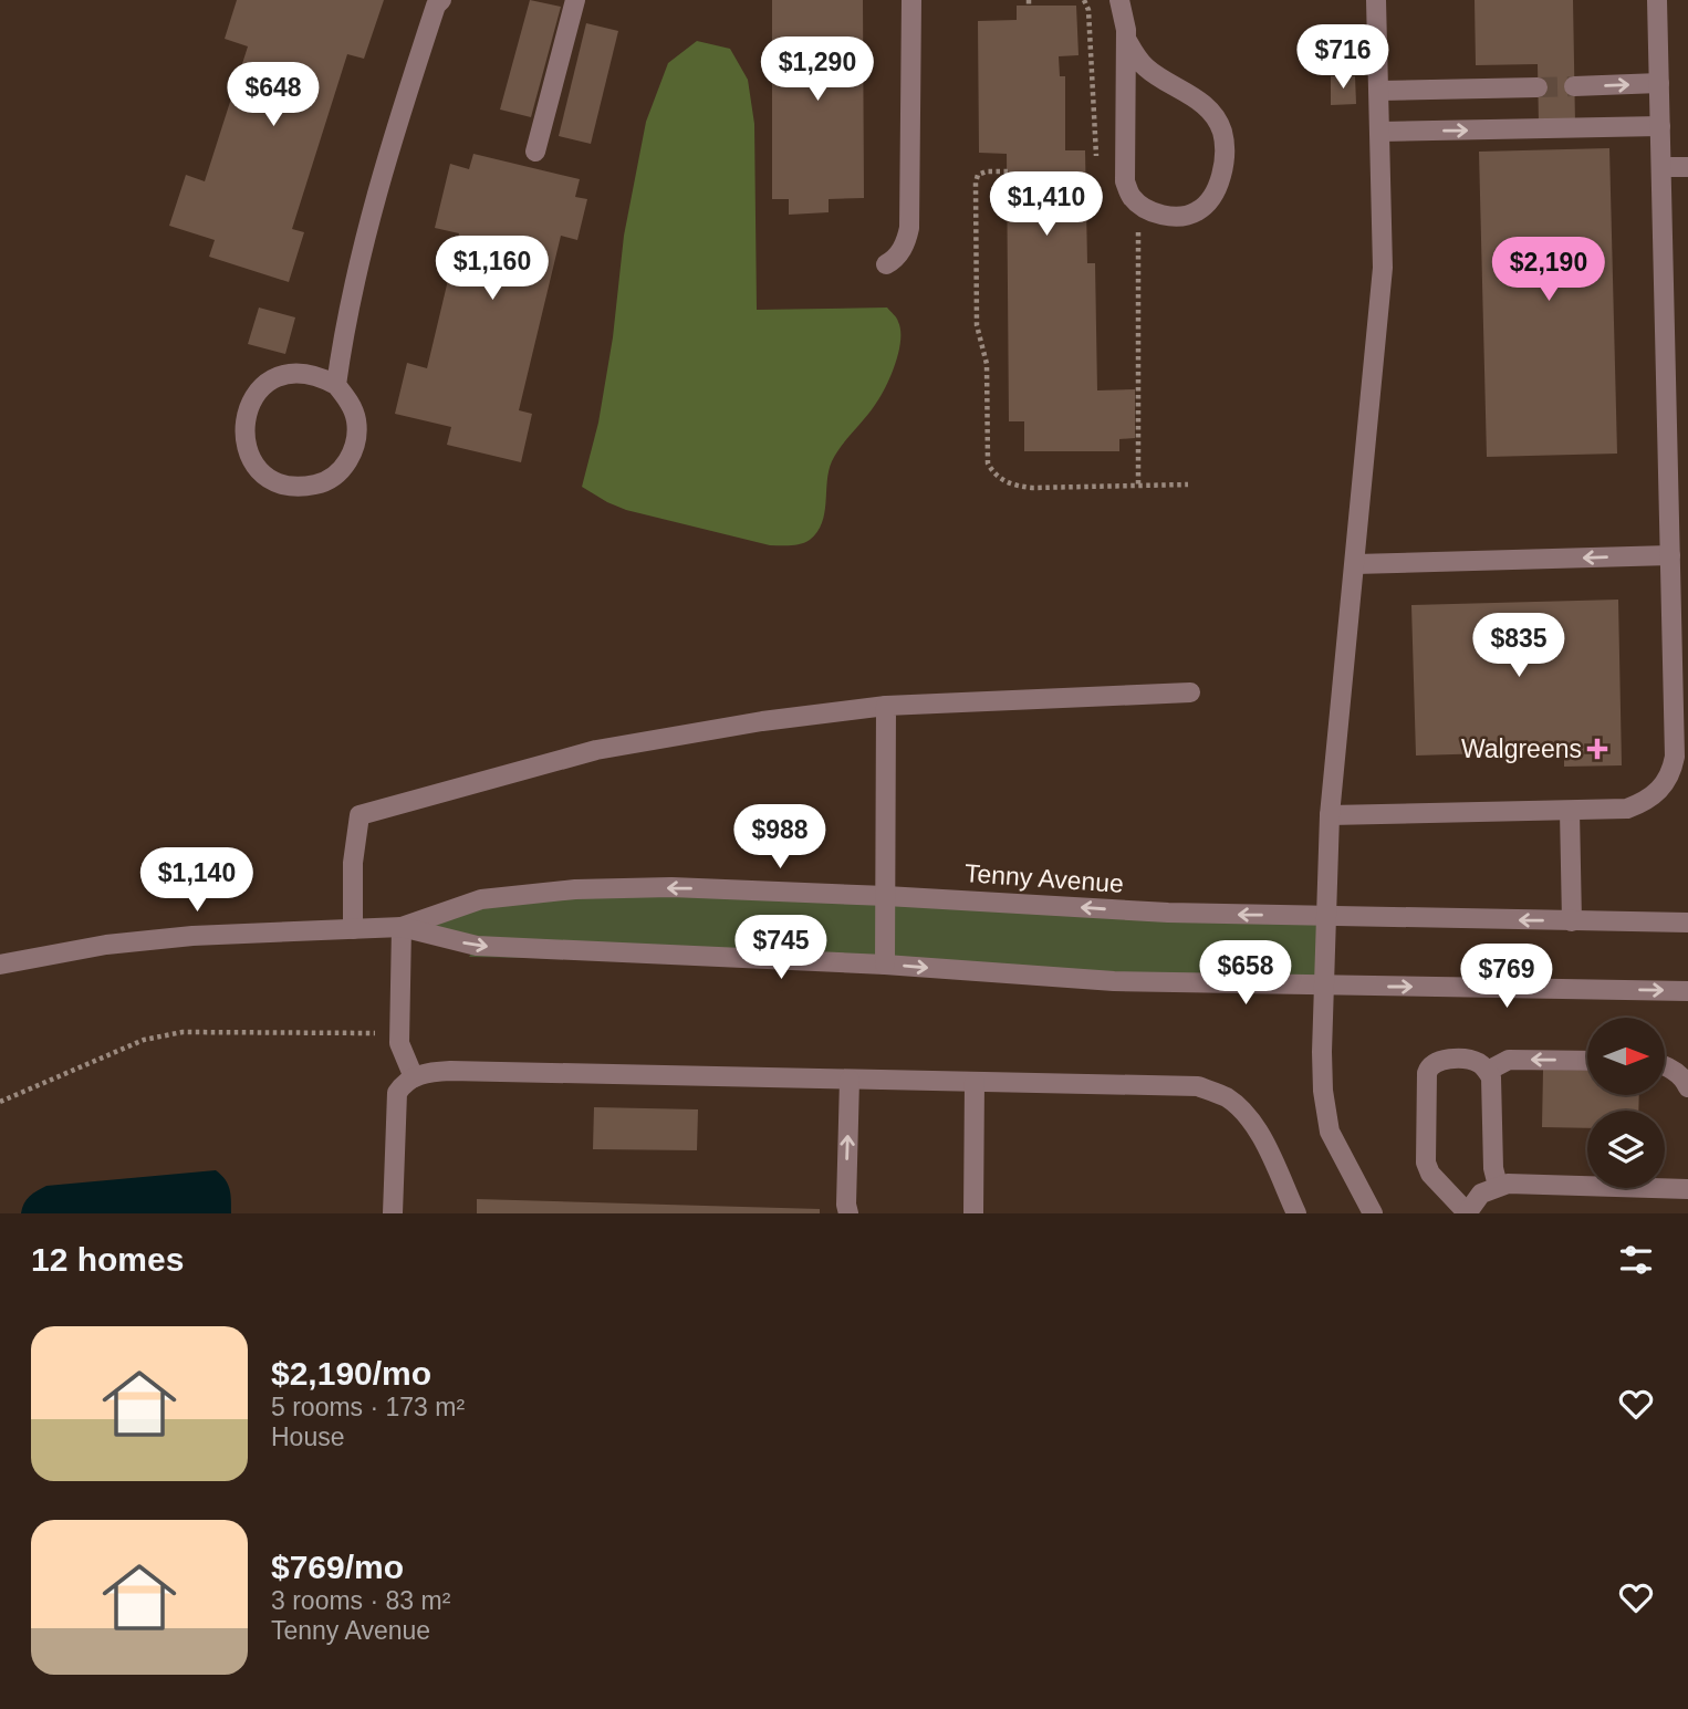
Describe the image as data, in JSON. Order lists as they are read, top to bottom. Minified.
{"streets":{"street":["Tenny Avenue"]},"places":{"health":["Walgreens"]},"north":"right","page":{"price":["$716","$1,290","$648","$1,410","$1,160","$2,190","$835","$988","$1,140","$745","$658","$769"],"heading":"12 homes","list":[{"name":"$2,190/mo","note":"5 rooms · 173 m² · House"},{"name":"$769/mo","note":"3 rooms · 83 m² · Tenny Avenue"}]}}
